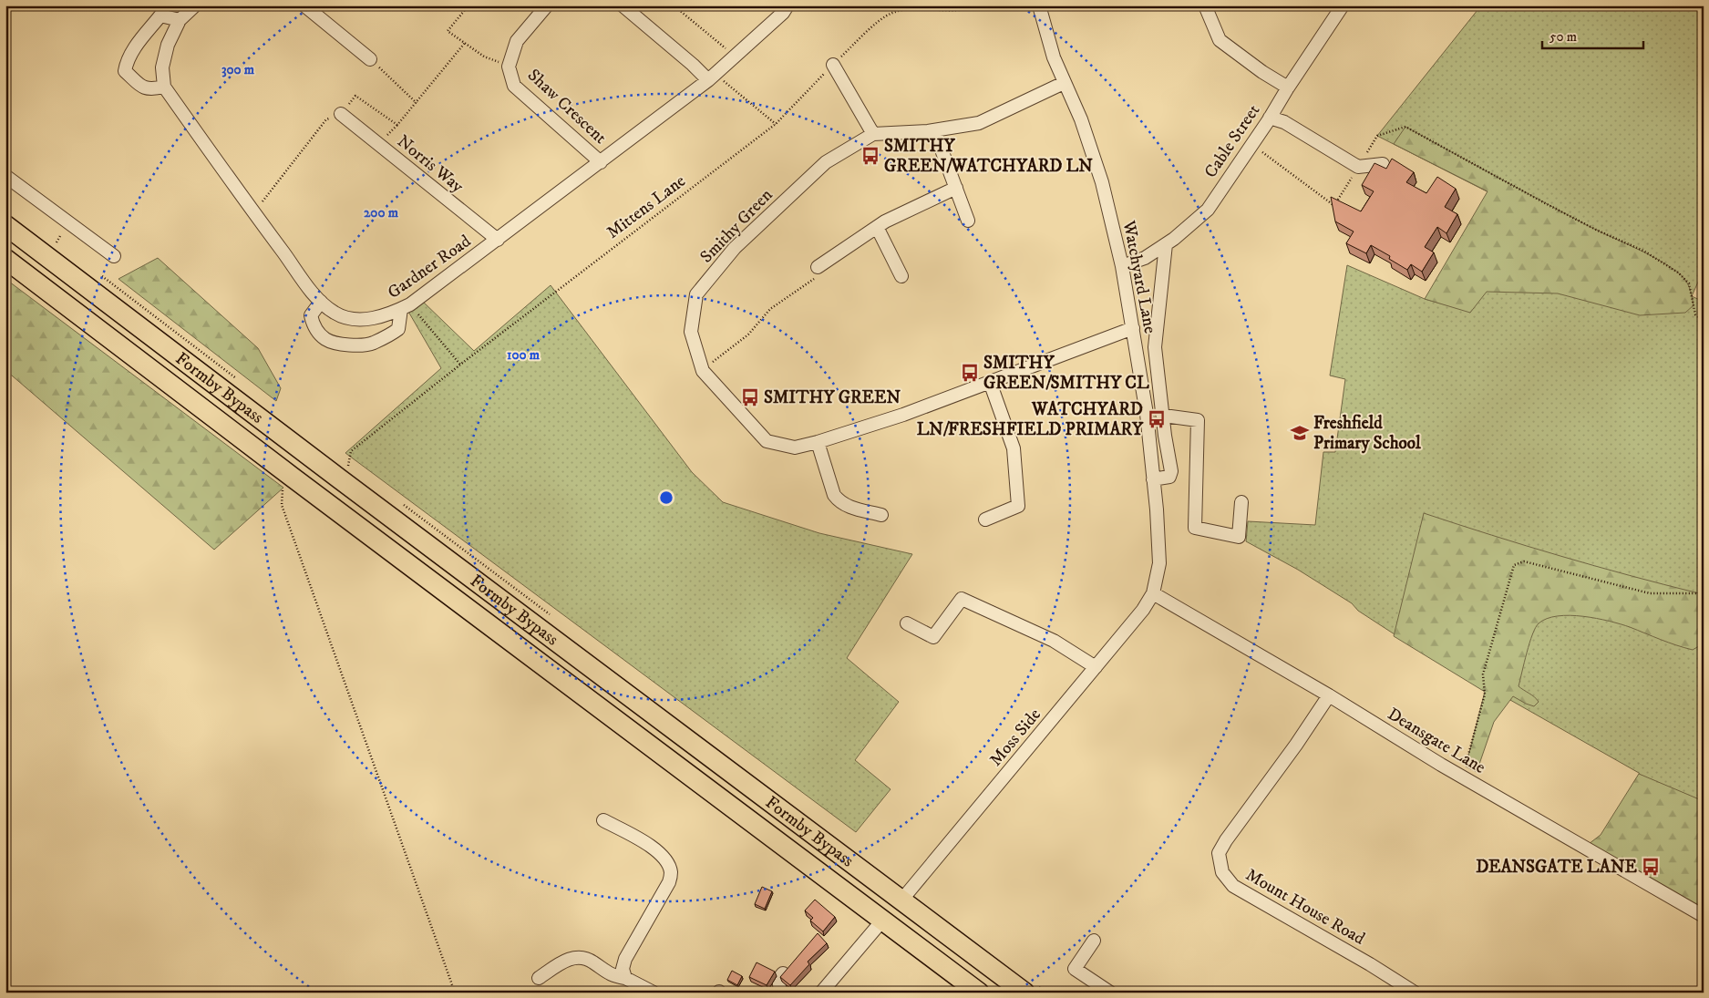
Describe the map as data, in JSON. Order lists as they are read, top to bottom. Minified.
{"streets":{"highway":["Formby Bypass"],"street":["Shaw Crescent","Cable Street","Norris Way","Smithy Green","Gardner Road","Watchyard Lane","Moss Side","Deansgate Lane","Mount House Road"],"path":["Mittens Lane"]},"crossings":[["Shaw Crescent","Gardner Road"],["Cable Street","Watchyard Lane"],["Norris Way","Gardner Road"],["Smithy Green","Watchyard Lane"],["Watchyard Lane","Moss Side"],["Watchyard Lane","Deansgate Lane"],["Formby Bypass","Moss Side"],["Moss Side","Deansgate Lane"],["Deansgate Lane","Mount House Road"]],"places":{"bus stop":["SMITHY GREEN/WATCHYARD LN","SMITHY GREEN/SMITHY CL","SMITHY GREEN","WATCHYARD LN/FRESHFIELD PRIMARY","DEANSGATE LANE"],"school or university":["Freshfield Primary School"]},"scale_bar":"50 m","rings":["300 m","200 m","100 m"]}
